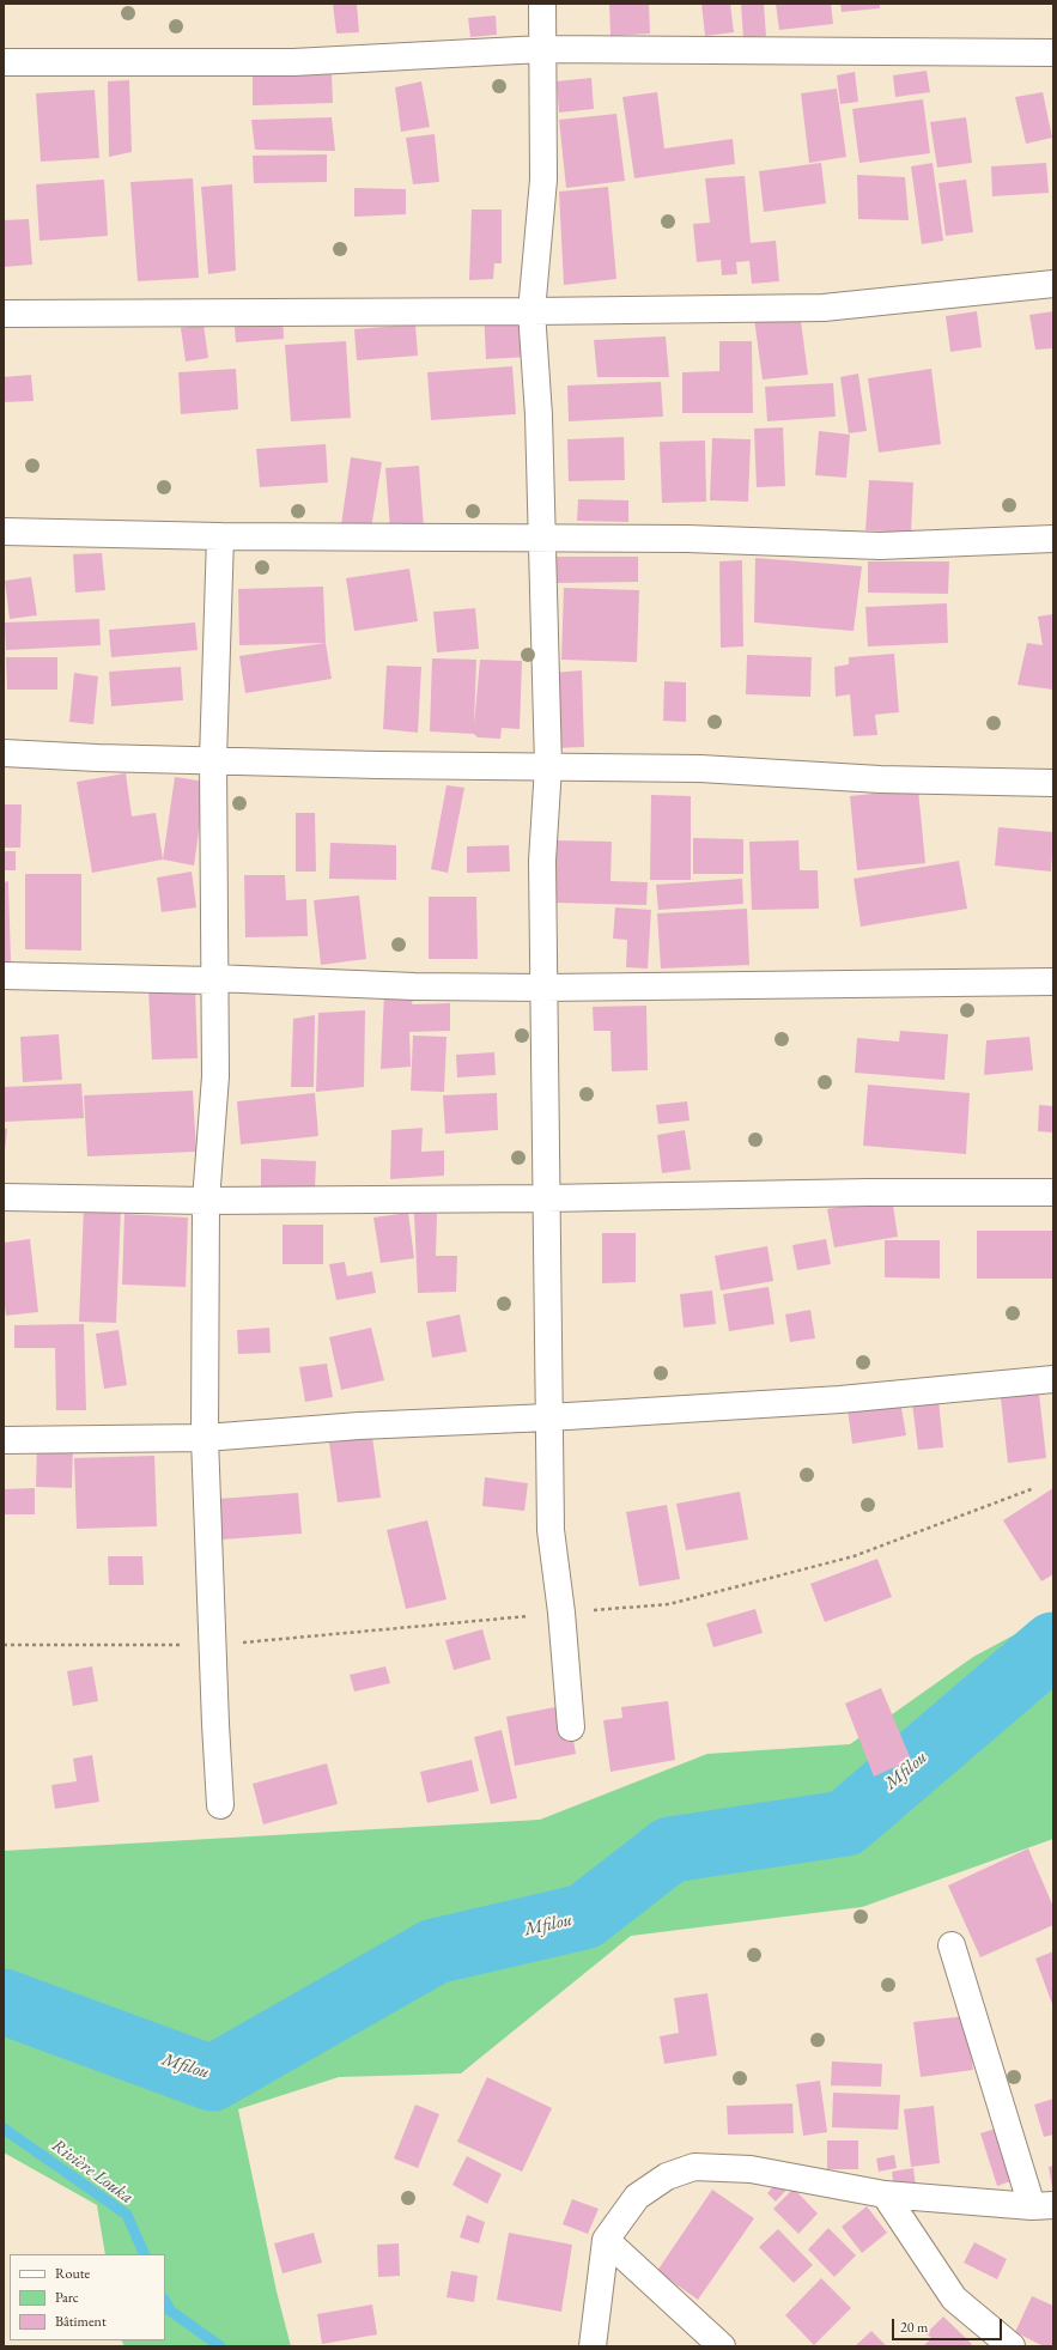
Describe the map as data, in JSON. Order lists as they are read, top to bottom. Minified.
{"water":["Mfilou","Rivière Louka"],"legend":["Route","Parc","Bâtiment"],"scale_bar":"20 m"}
